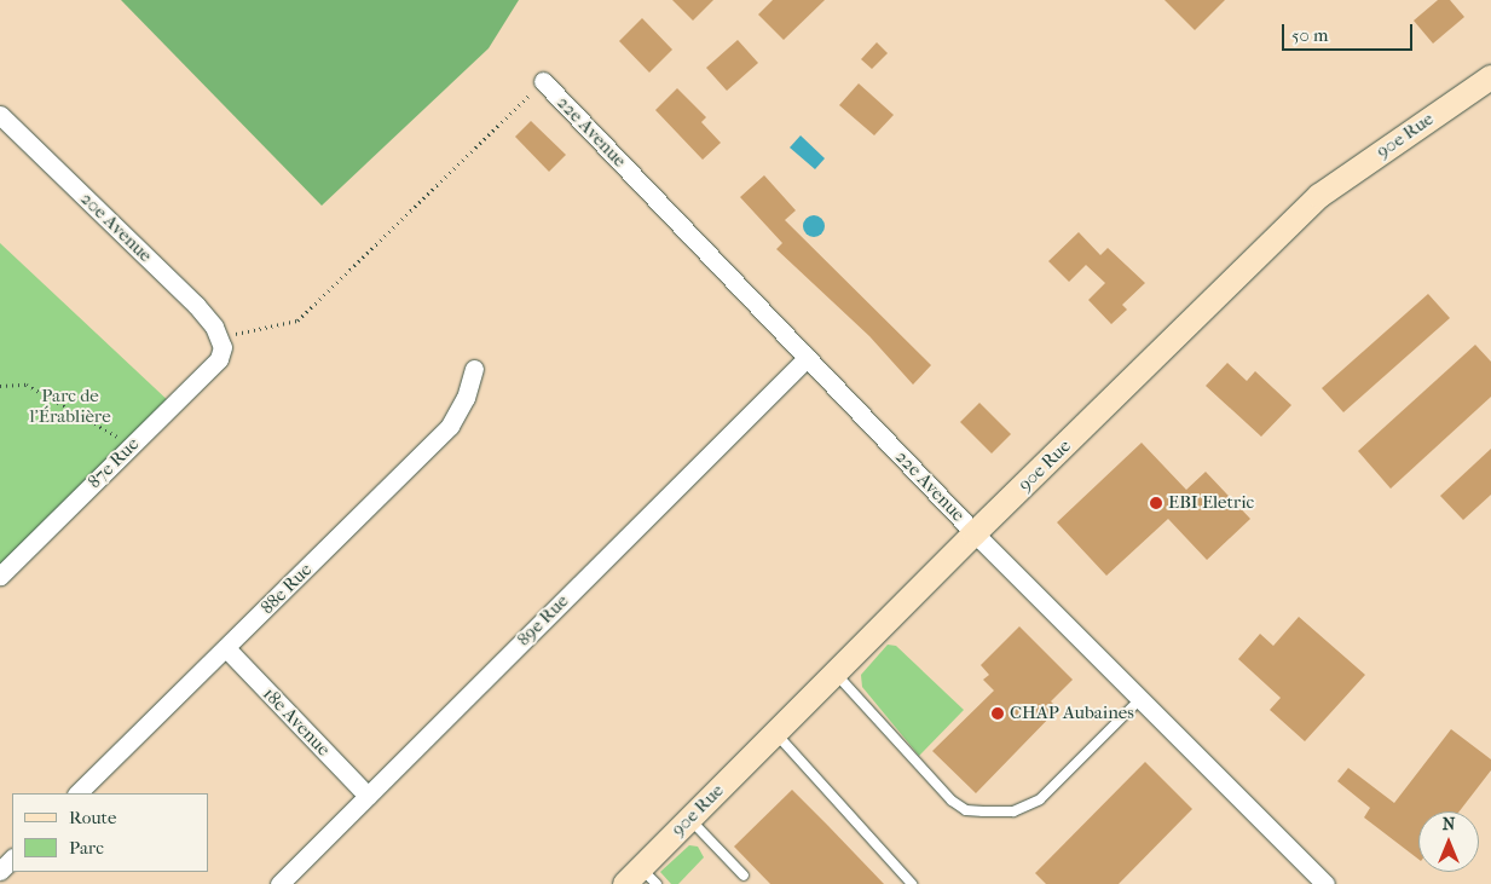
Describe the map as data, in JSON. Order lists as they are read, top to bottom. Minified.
{"streets":{"street":["22e Avenue","90e Rue","20e Avenue","87e Rue","88e Rue","89e Rue","18e Avenue"]},"crossings":[["22e Avenue","90e Rue"],["22e Avenue","89e Rue"],["20e Avenue","87e Rue"],["88e Rue","18e Avenue"],["89e Rue","18e Avenue"]],"parks":["Parc de l'Érablière"],"places":["EBI Eletric","CHAP Aubaines"],"legend":["Route","Parc"],"scale_bar":"50 m","north":"top"}
